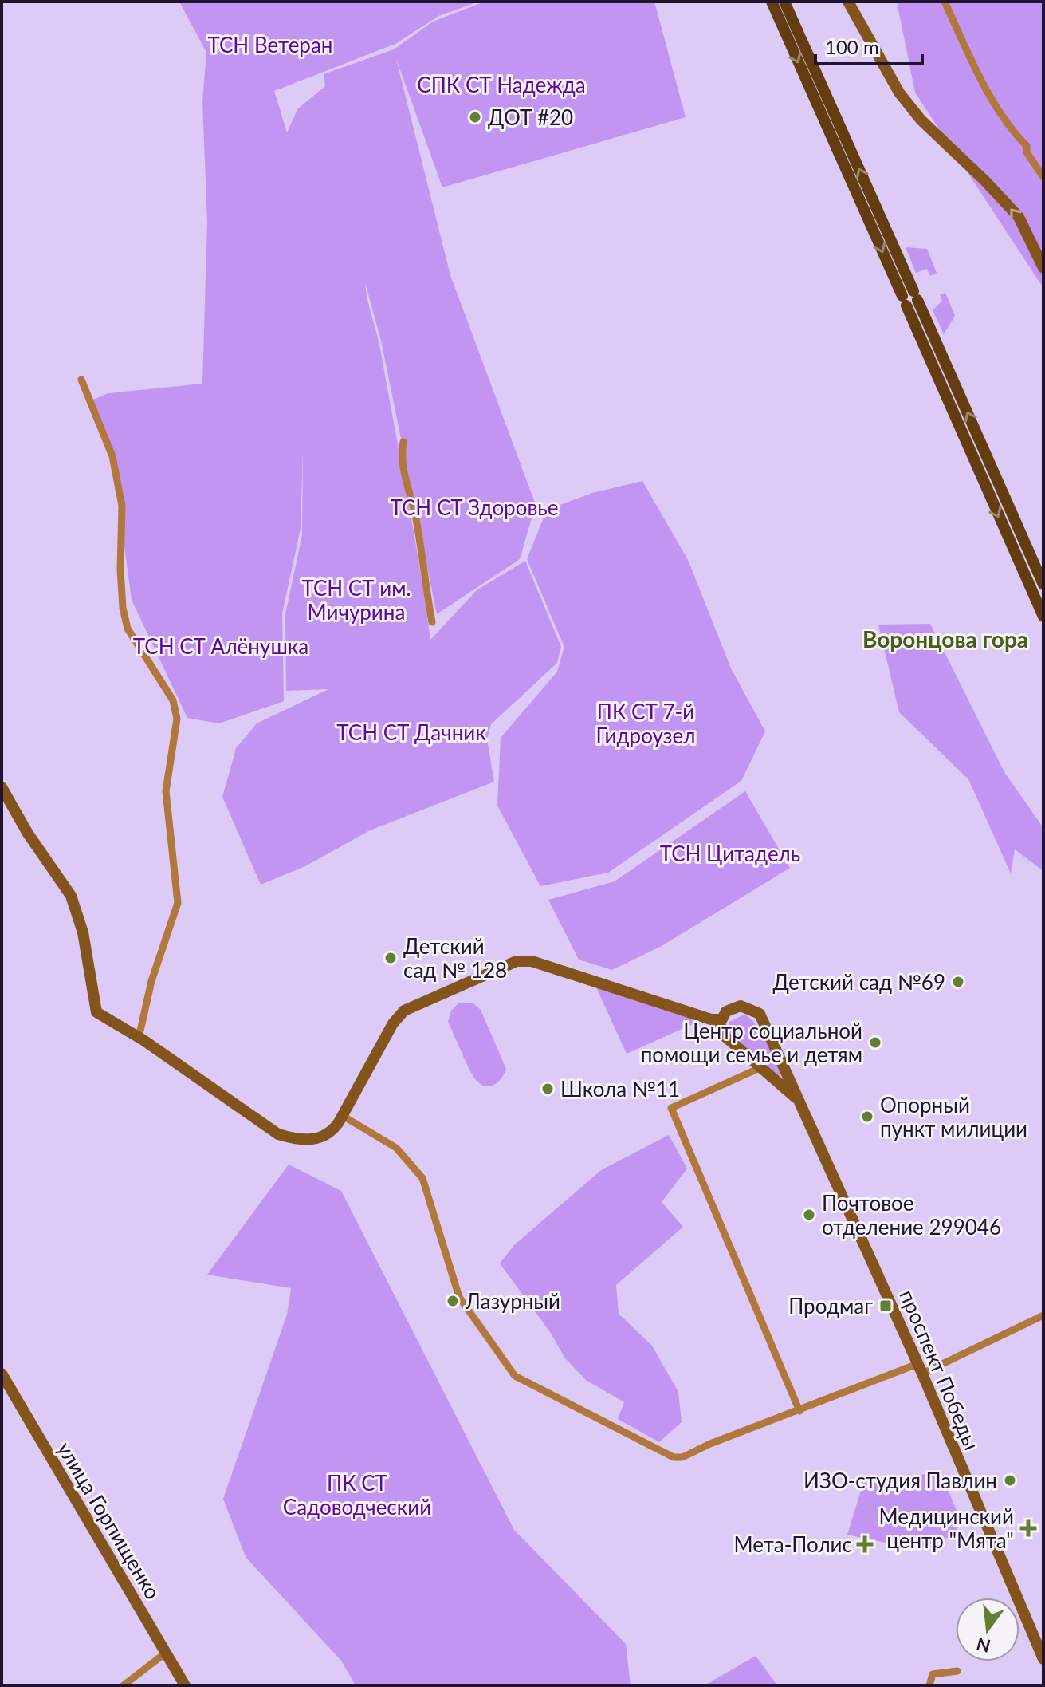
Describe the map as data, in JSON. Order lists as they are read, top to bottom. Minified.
{"streets":{"street":["проспект Победы","улица Горпищенко"]},"districts":["Воронцова гора"],"parks":["ТСН Ветеран","СПК СТ Надежда","ТСН СТ Здоровье","ТСН СТ им. Мичурина","ТСН СТ Алёнушка","ПК СТ 7-й Гидроузел","ТСН СТ Дачник","ТСН Цитадель","ПК СТ Садоводческий"],"places":{"other":["ДОТ #20","Детский сад № 128","Детский сад №69","Центр социальной помощи семье и детям","Школа №11","Опорный пункт милиции","Почтовое отделение 299046","Лазурный","ИЗО-студия Павлин"],"transit":["Продмаг"],"health":["Медицинский центр \"Мята\"","Мета-Полис"]},"scale_bar":"100 m","north":"bottom"}
